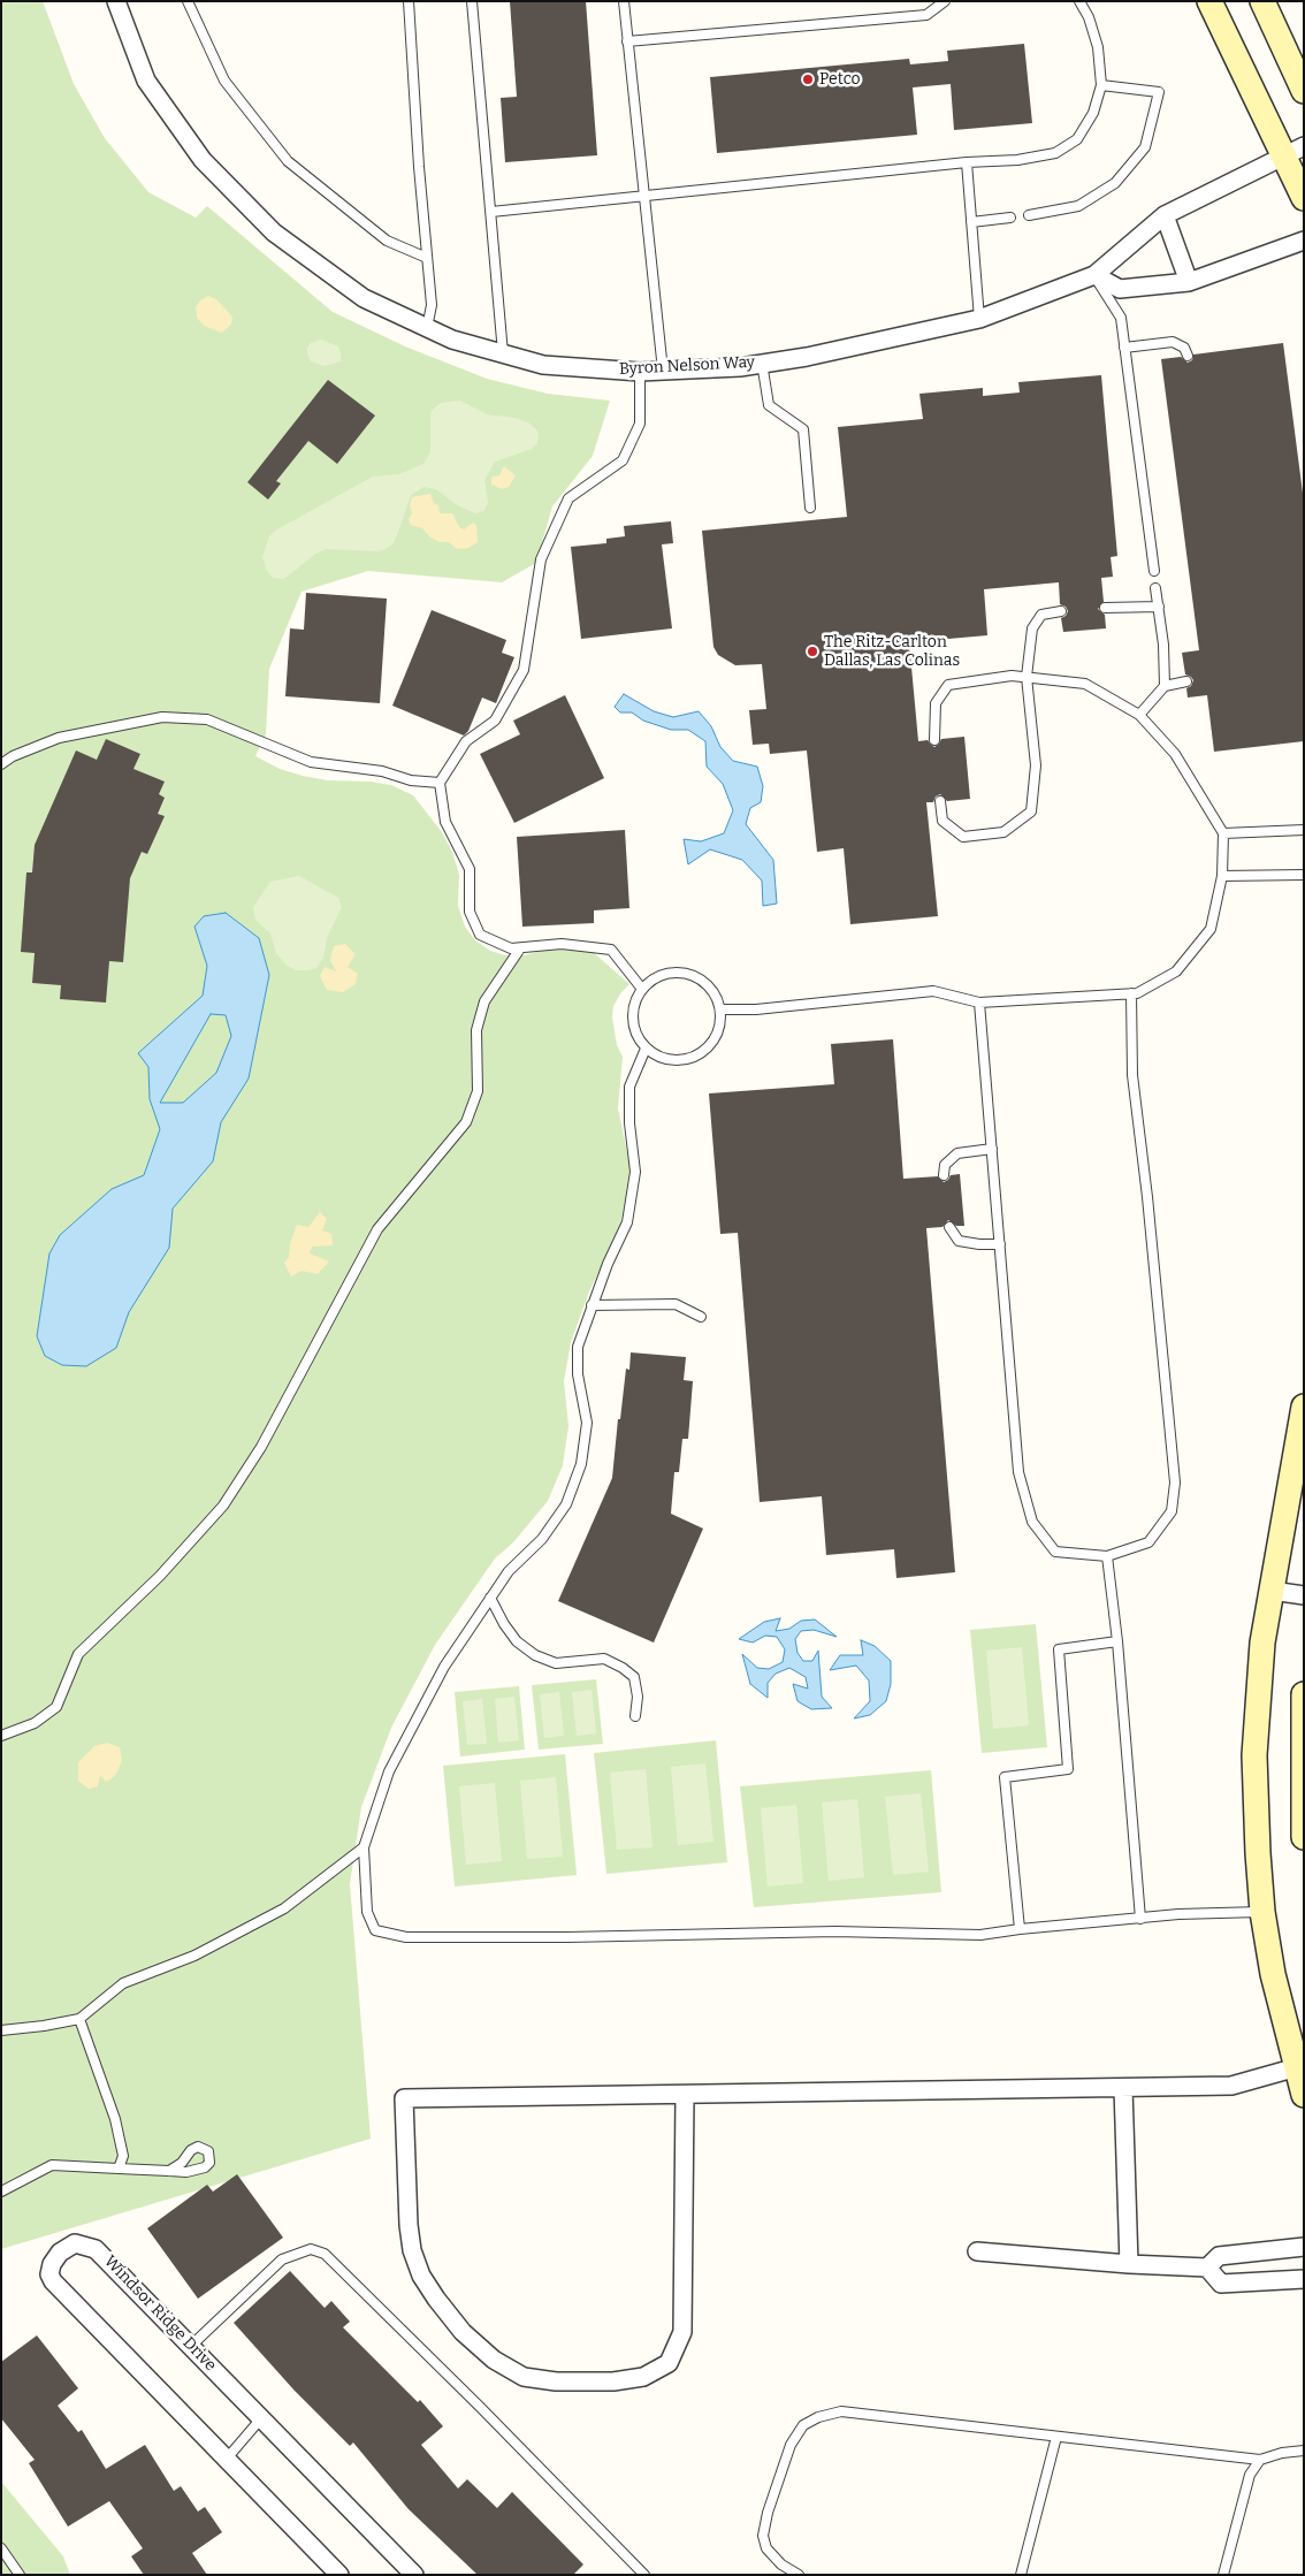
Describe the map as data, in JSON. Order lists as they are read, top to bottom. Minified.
{"streets":{"street":["Byron Nelson Way","Windsor Ridge Drive"]},"places":["Petco","The Ritz-Carlton Dallas, Las Colinas"]}
